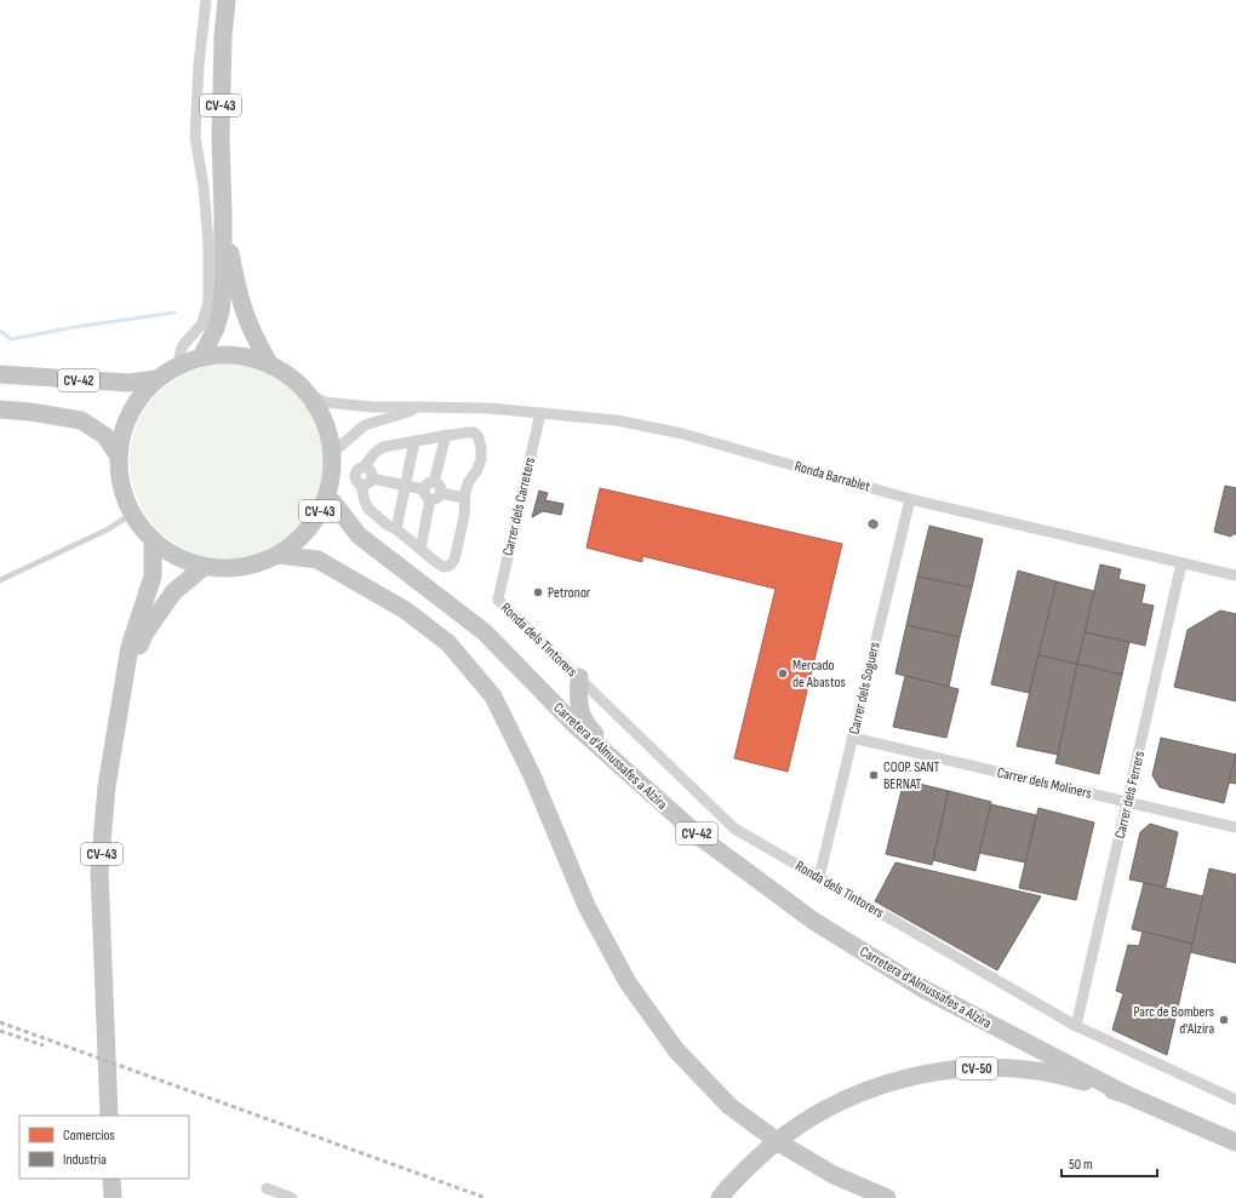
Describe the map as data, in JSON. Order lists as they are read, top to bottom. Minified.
{"streets":{"main road":["CV-43","CV-42","Carretera d'Almussafes a Alzira","CV-50"],"street":["Ronda Barrablet","Carrer dels Carreters","Ronda dels Tintorers","Carrer dels Soguers","Carrer dels Moliners","Carrer dels Ferrers"]},"crossings":[["CV-43","CV-42"],["CV-43","Ronda Barrablet"],["CV-43","Carretera d'Almussafes a Alzira"],["Ronda Barrablet","Carrer dels Carreters"],["Ronda Barrablet","Carrer dels Soguers"],["Ronda Barrablet","Carrer dels Ferrers"],["Carrer dels Carreters","Ronda dels Tintorers"],["Ronda dels Tintorers","Carrer dels Soguers"],["Ronda dels Tintorers","Carrer dels Ferrers"],["Carrer dels Soguers","Carrer dels Moliners"],["Carretera d'Almussafes a Alzira","CV-50"],["Carrer dels Moliners","Carrer dels Ferrers"]],"places":["Petronor","Mercado de Abastos","COOP. SANT BERNAT","Parc de Bombers d'Alzira"],"legend":["Comercios","Industria"],"scale_bar":"50 m"}
